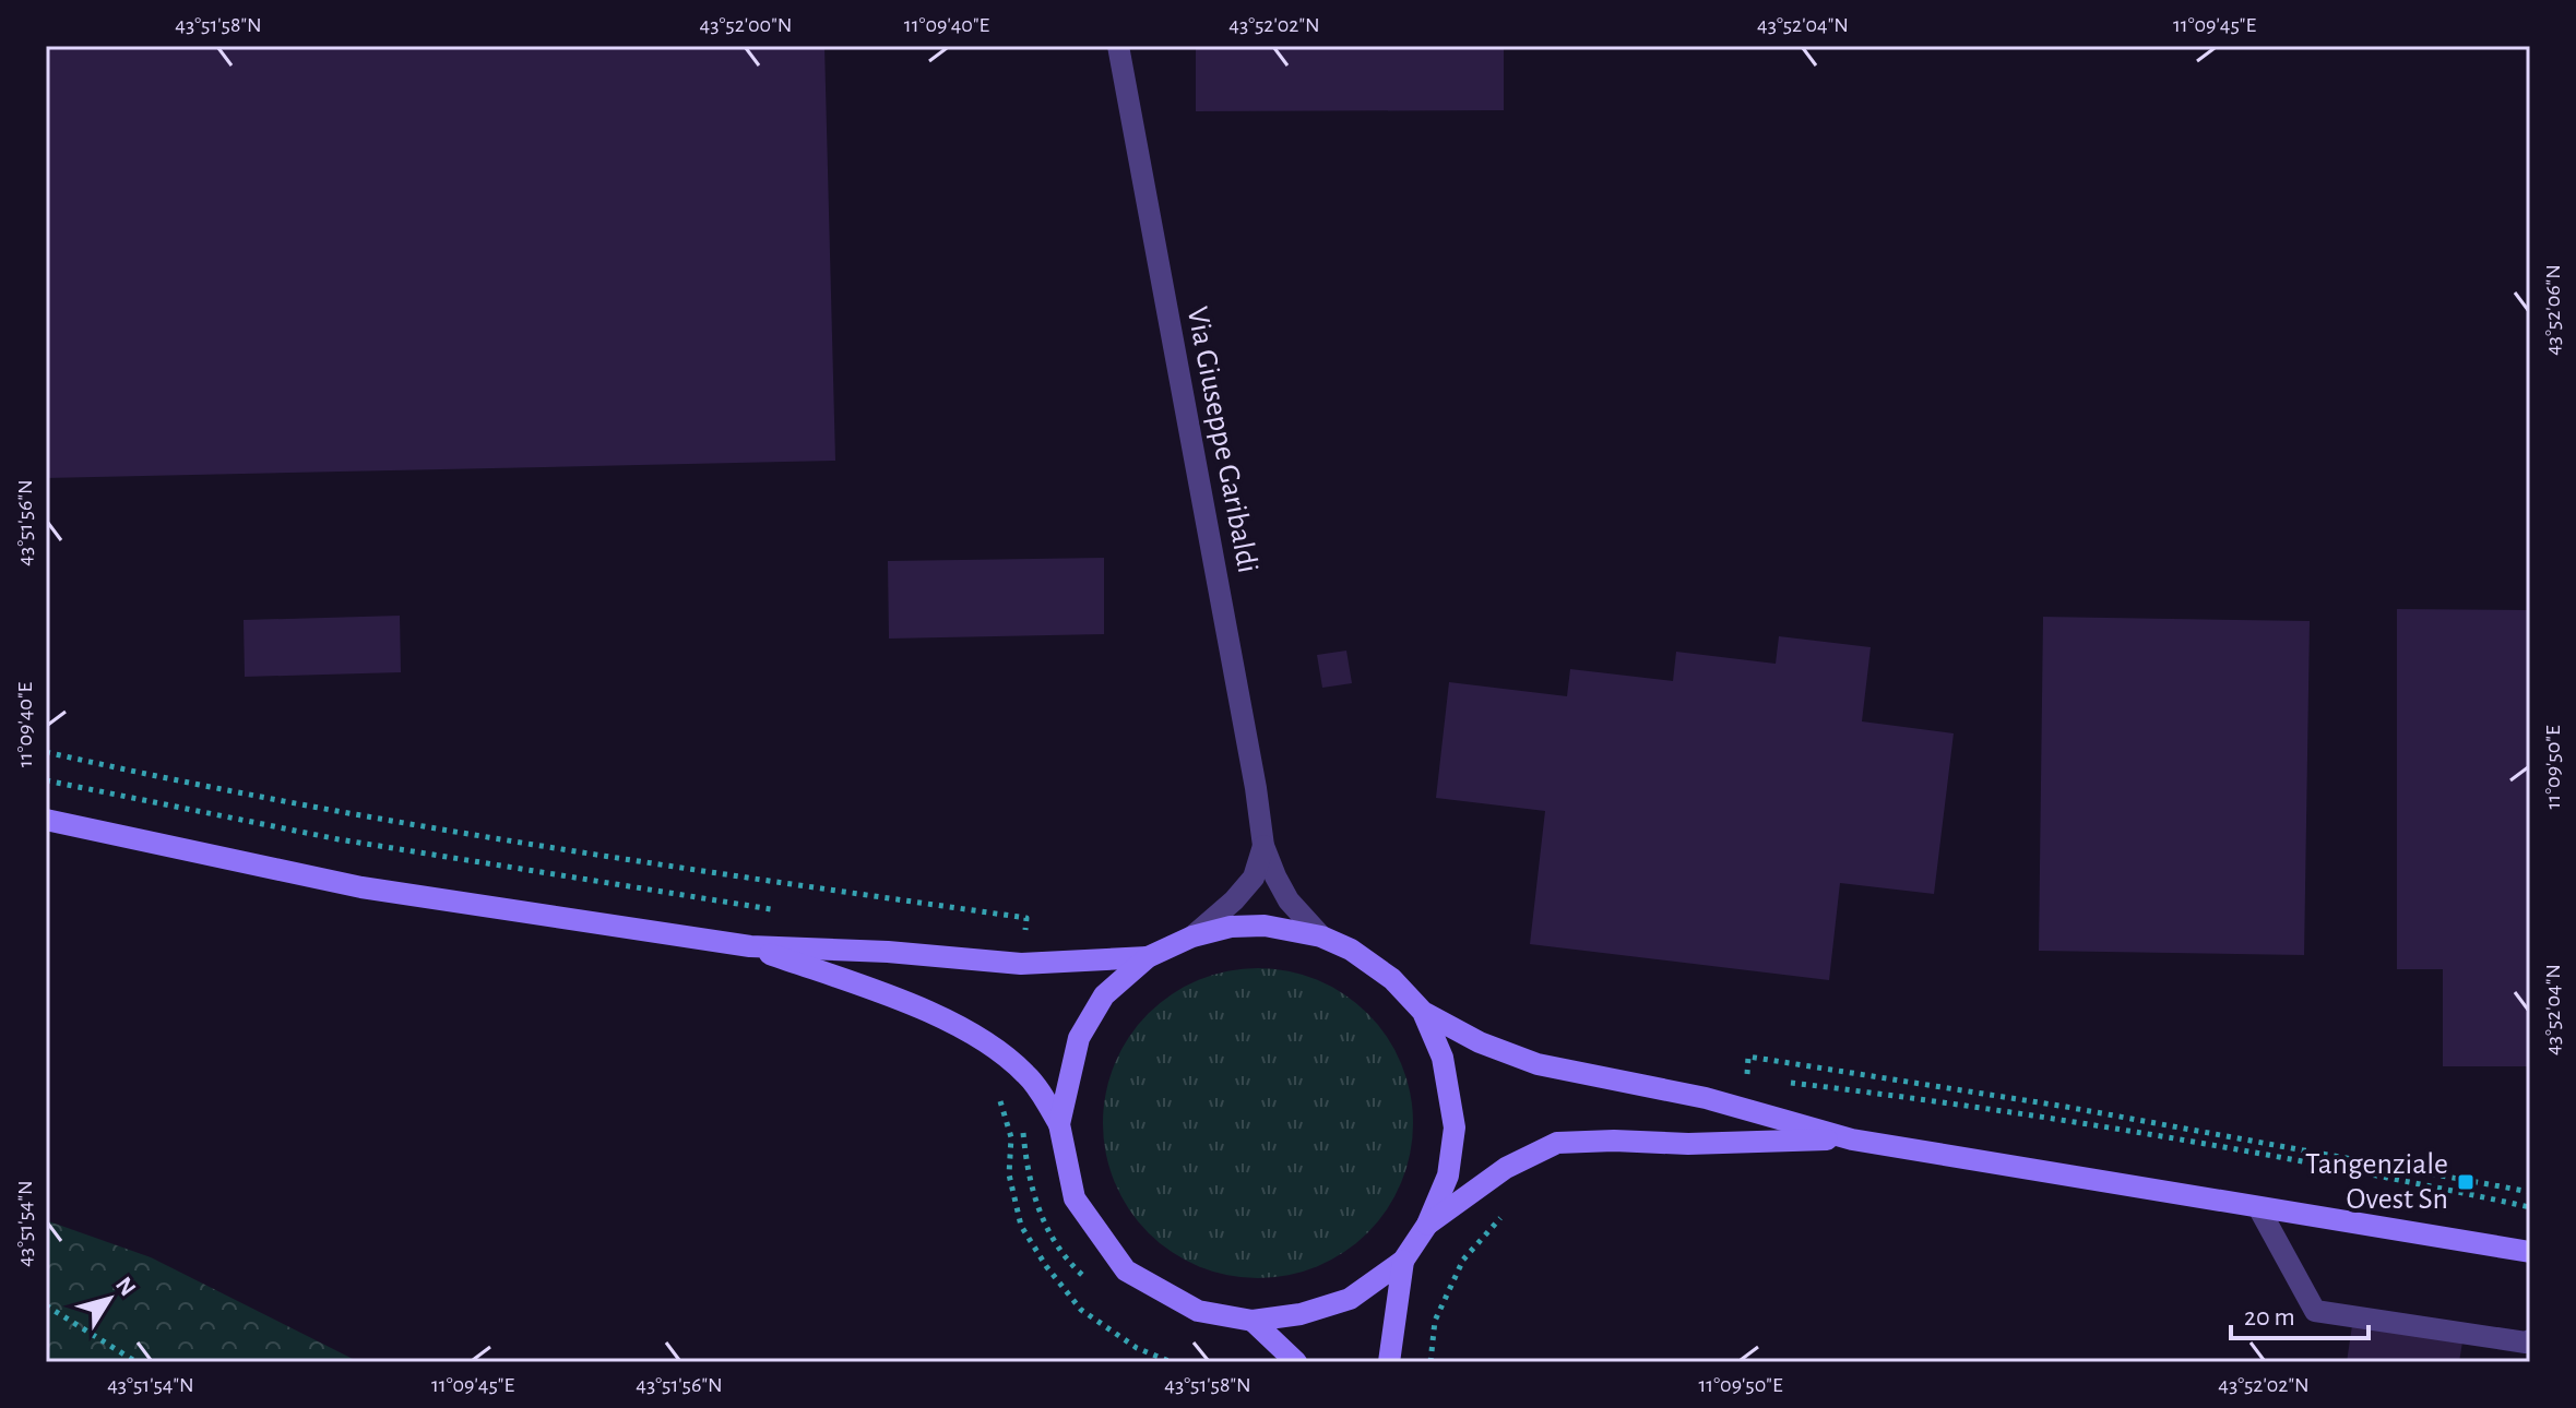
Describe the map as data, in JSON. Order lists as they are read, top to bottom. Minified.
{"streets":{"street":["Via Giuseppe Garibaldi"]},"places":{"transit":["Tangenziale Ovest Sn"]},"scale_bar":"20 m","north":"top right","coordinates":["43°51'58\"N","43°52'00\"N","11°09'40\"E","43°52'02\"N","43°52'04\"N","11°09'45\"E","43°52'06\"N","43°51'56\"N","11°09'50\"E","43°51'54\"N"]}
